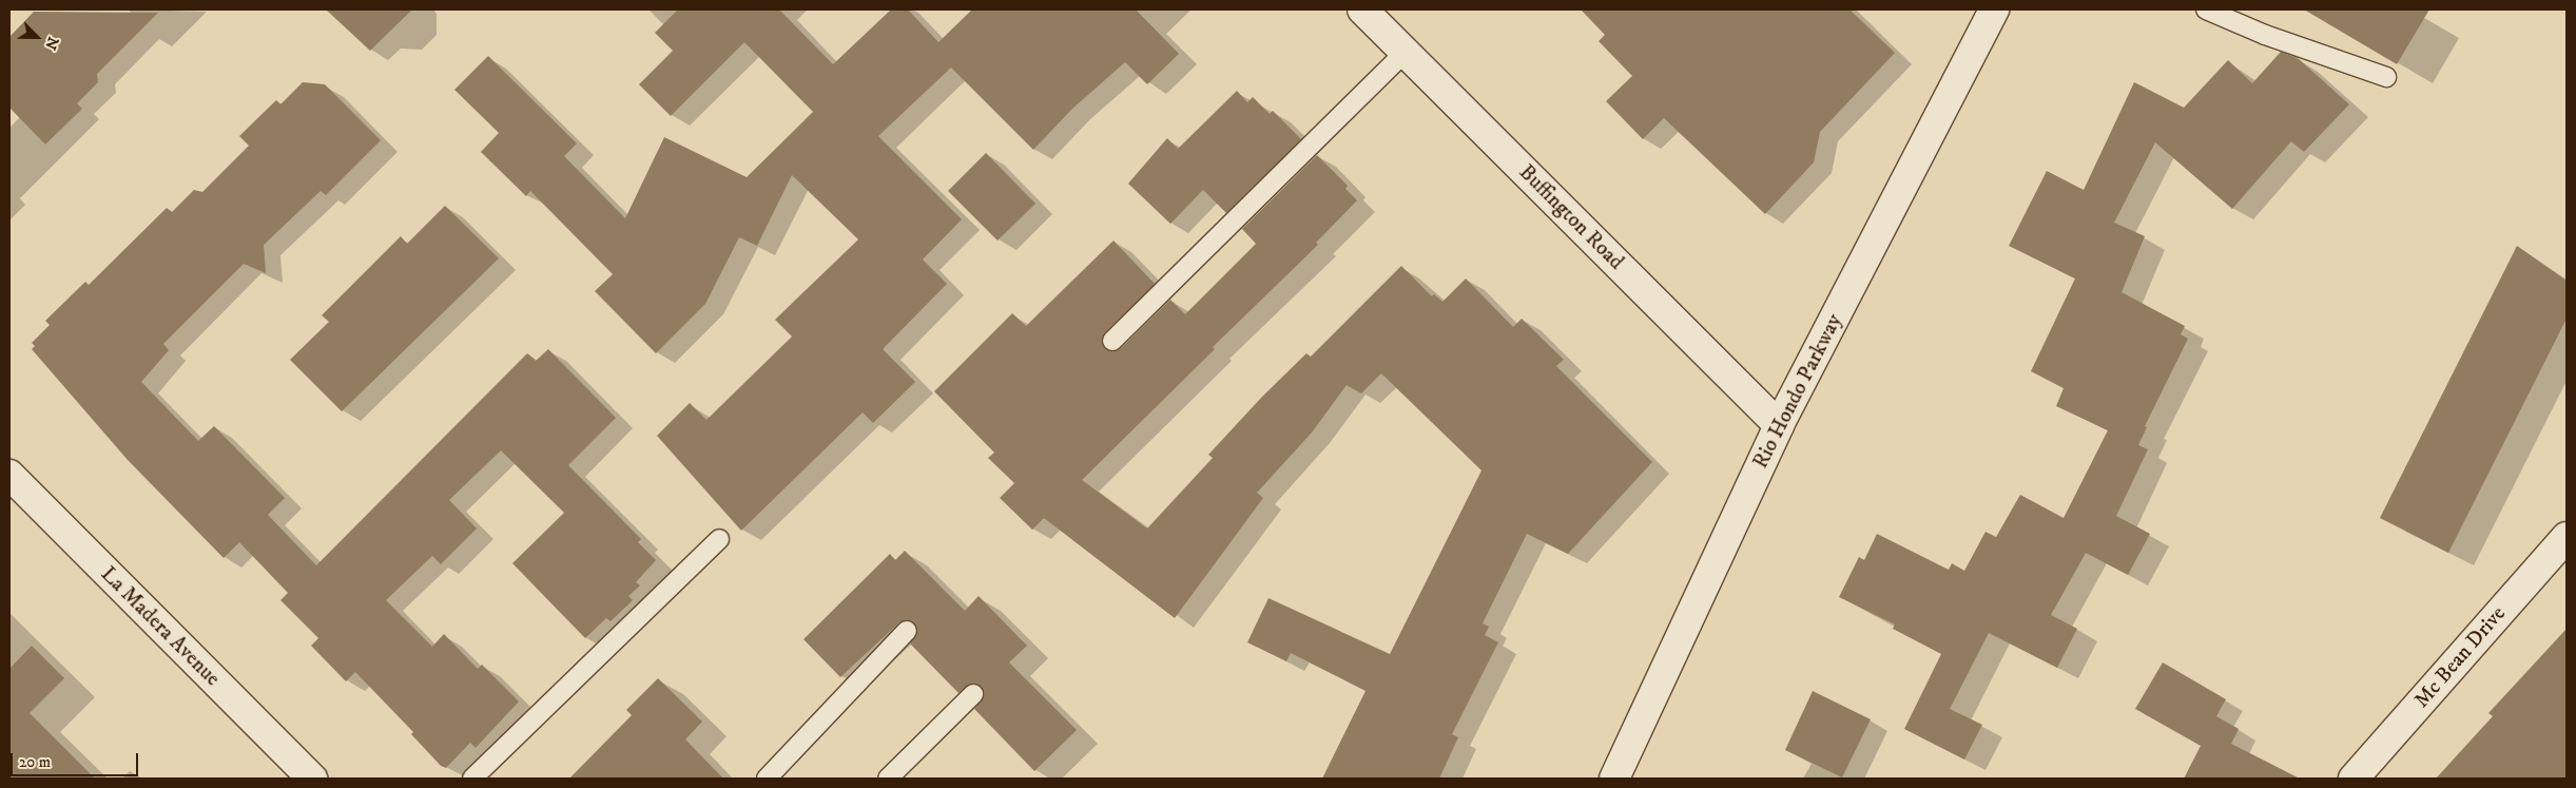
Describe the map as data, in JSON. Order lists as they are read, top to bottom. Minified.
{"streets":{"street":["Buffington Road","Rio Hondo Parkway","La Madera Avenue","Mc Bean Drive"]},"crossings":[["Buffington Road","Rio Hondo Parkway"]],"scale_bar":"20 m","north":"bottom right"}
